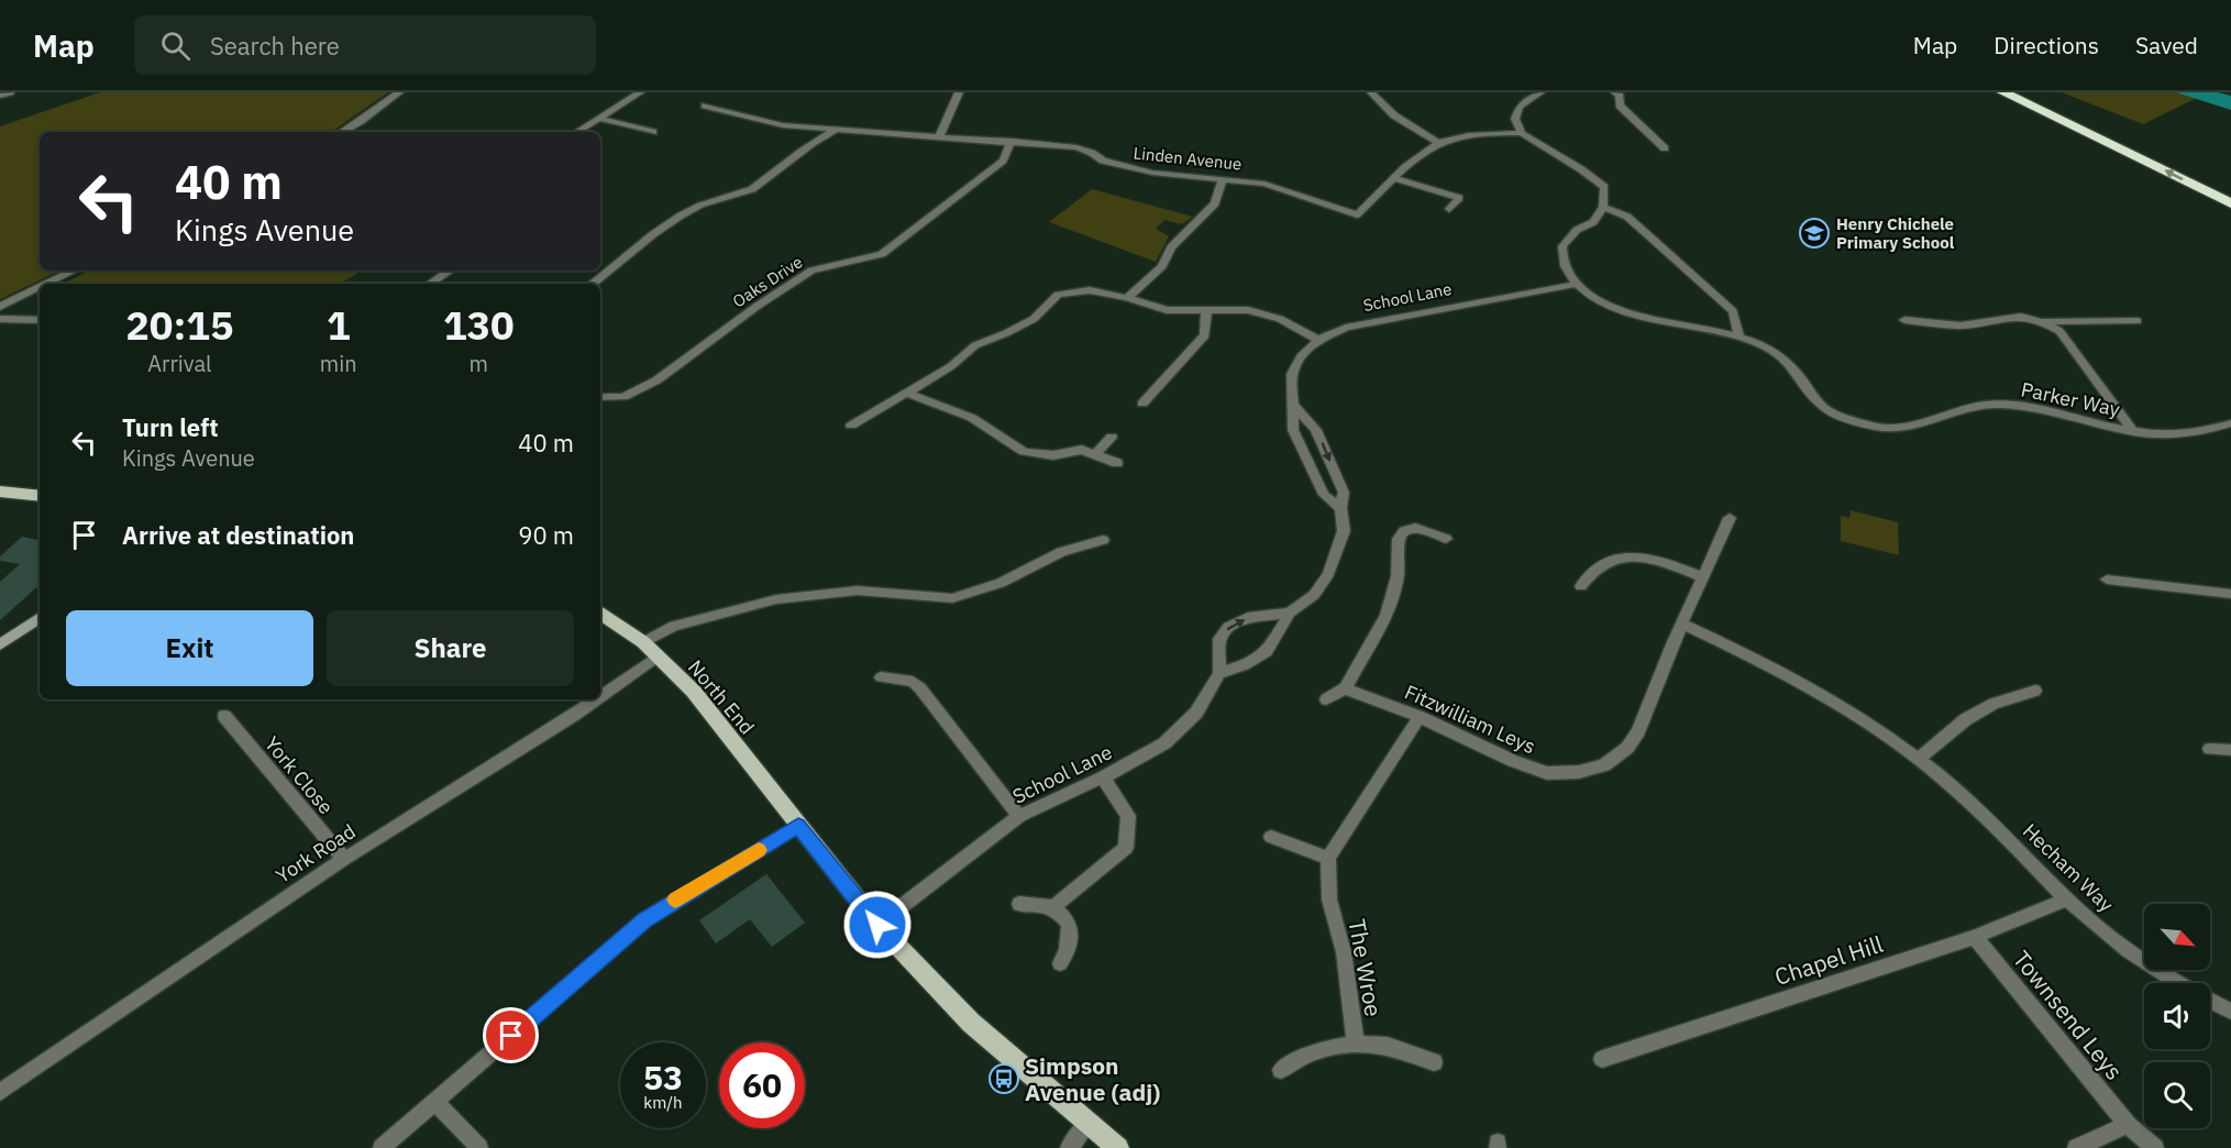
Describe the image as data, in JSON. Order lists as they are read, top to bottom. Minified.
{"streets":{"main road":["North End"],"street":["Linden Avenue","Oaks Drive","School Lane","Parker Way","Fitzwilliam Leys","York Close","York Road","Hecham Way","Chapel Hill","The Wroe","Townsend Leys"]},"crossings":[["Linden Avenue","Oaks Drive"],["School Lane","North End"],["North End","York Road"],["Fitzwilliam Leys","Hecham Way"],["York Close","York Road"],["Hecham Way","Chapel Hill"],["Chapel Hill","Townsend Leys"]],"places":{"school or university":["Henry Chichele Primary School"],"bus stop":["Simpson Avenue (adj)"]},"north":"bottom right","page":{"header":"Map","search":"Search here","nav":["Map","Directions","Saved"],"turn":["40 m","Kings Avenue"],"eta":["20:15","Arrival","1","min","130","m"],"list":[{"name":"Turn left","note":"Kings Avenue","value":"40 m"},{"name":"Arrive at destination","value":"90 m"}],"buttons":["Exit","Share"],"speed":"53 km/h","limit":"60"}}
